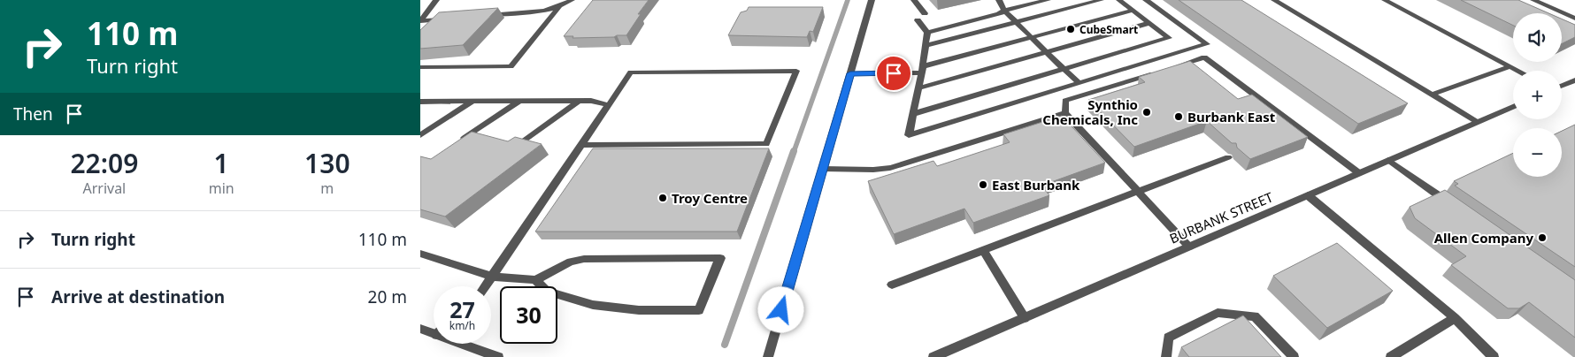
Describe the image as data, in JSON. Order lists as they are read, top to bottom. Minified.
{"streets":{"street":["BURBANK STREET"]},"places":["CubeSmart","Synthio Chemicals, Inc","Burbank East","East Burbank","Troy Centre","Allen Company"],"page":{"turn":["110 m","Turn right"],"map_buttons":["+","−"],"then":"Then","eta":["22:09","Arrival","1","min","130","m"],"list":[{"name":"Turn right","value":"110 m"},{"name":"Arrive at destination","value":"20 m"}],"speed":"27 km/h","limit":"30"}}
